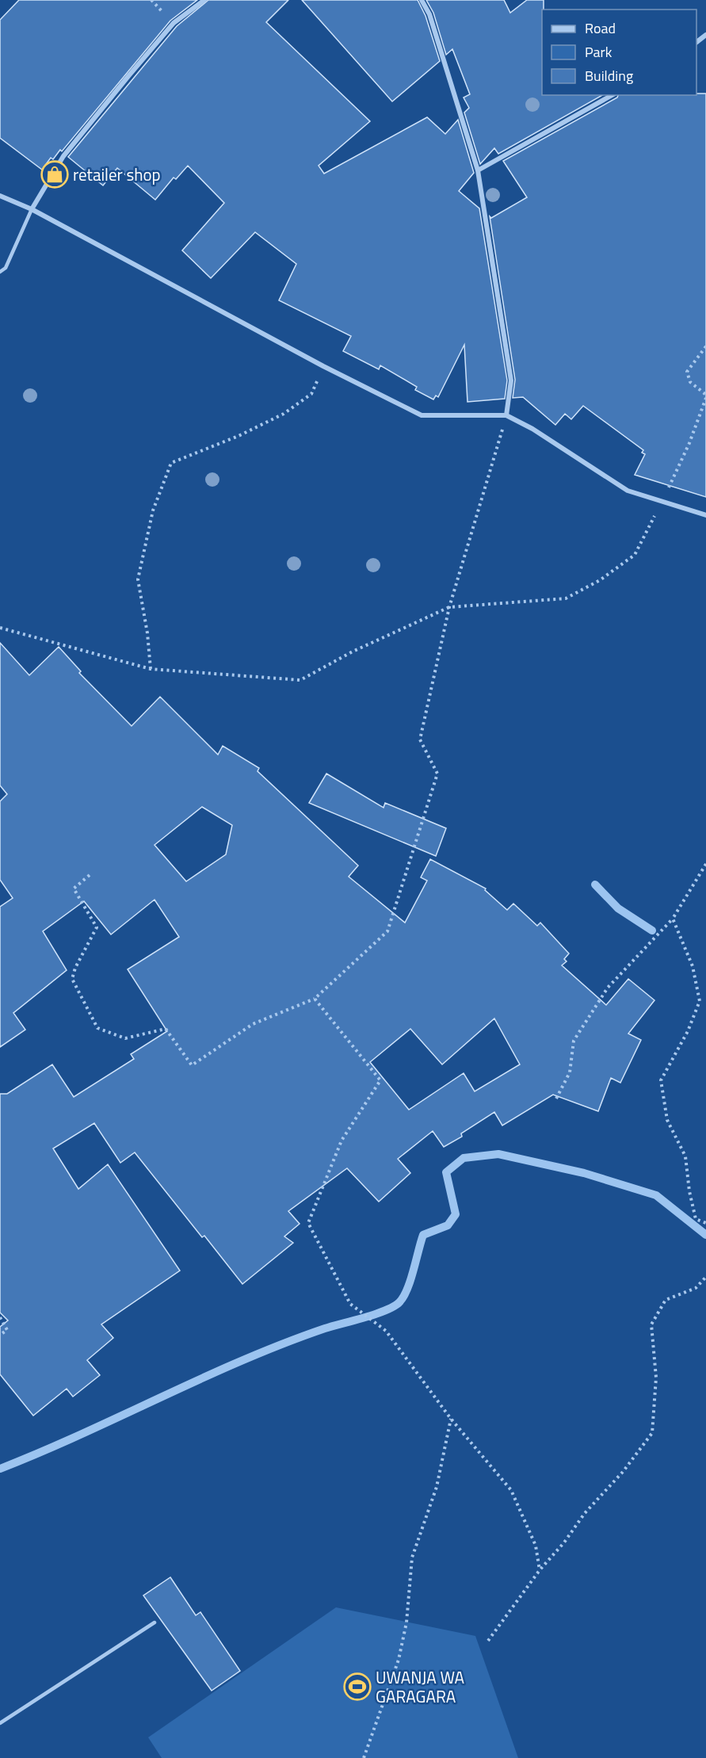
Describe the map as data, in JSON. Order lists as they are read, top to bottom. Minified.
{"places":{"shop":["retailer shop"],"sports":["UWANJA WA GARAGARA"]},"legend":["Road","Park","Building"]}
